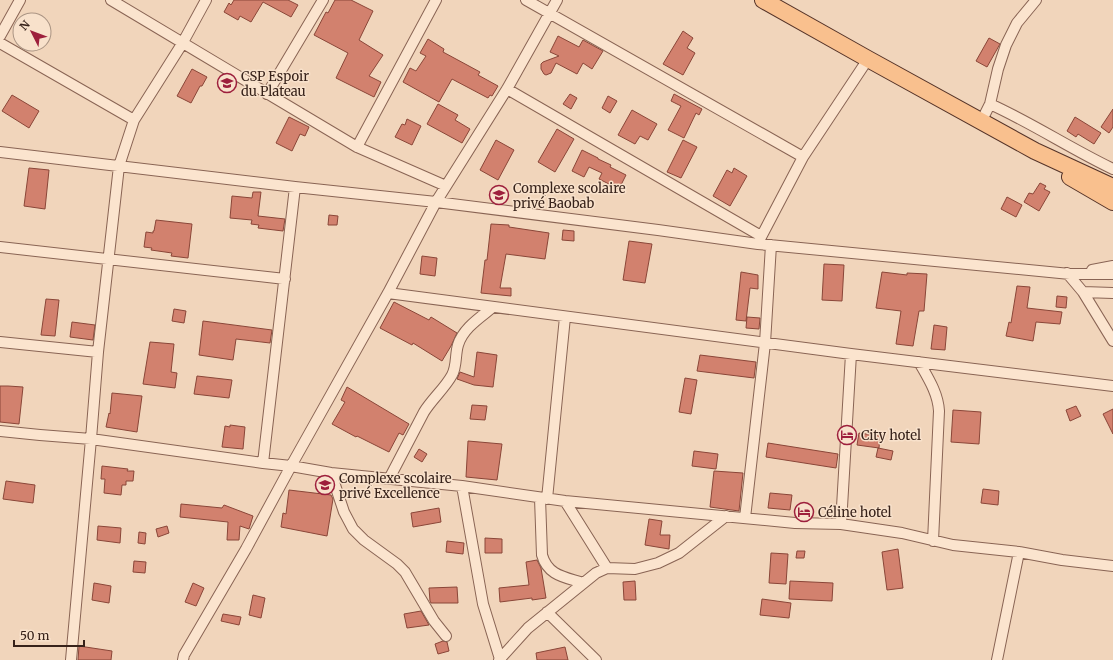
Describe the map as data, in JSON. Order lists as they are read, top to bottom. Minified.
{"places":{"school or university":["CSP Espoir du Plateau","Complexe scolaire privé Baobab","Complexe scolaire privé Excellence"],"hotel":["City hotel","Céline hotel"]},"scale_bar":"50 m","north":"top left"}
